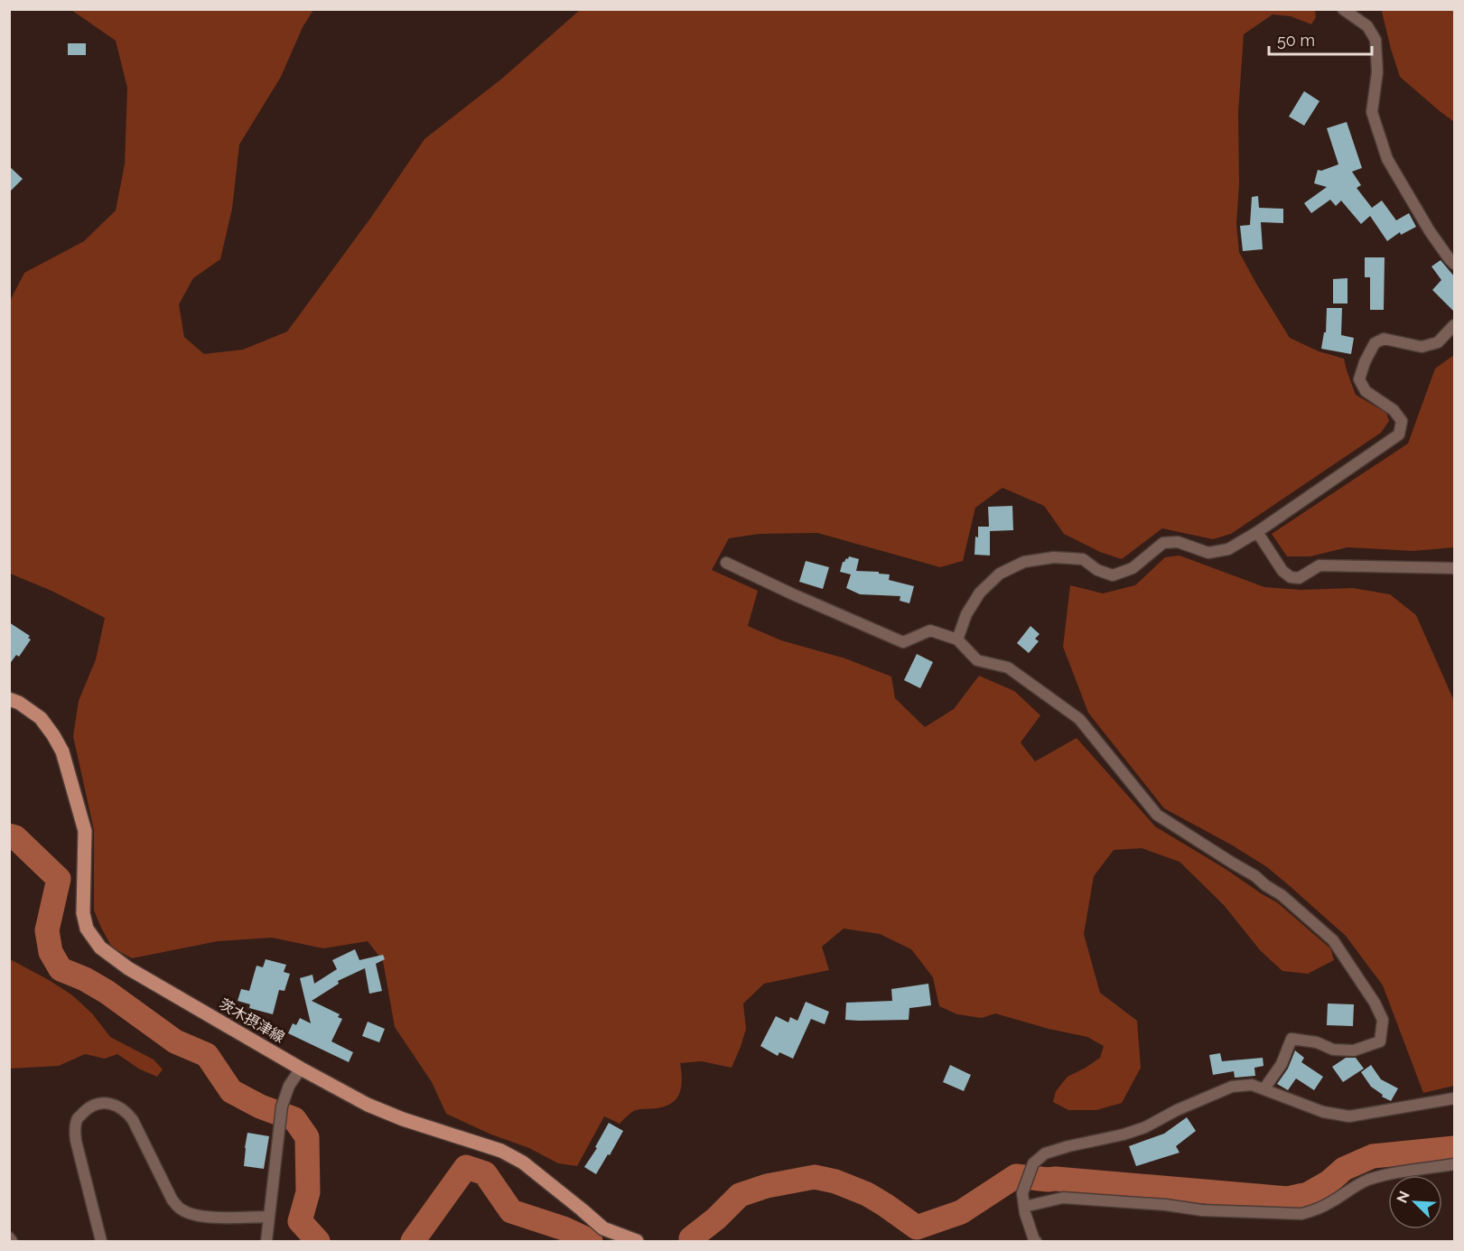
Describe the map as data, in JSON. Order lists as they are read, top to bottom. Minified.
{"streets":{"main road":["茨木摂津線"]},"scale_bar":"50 m","north":"top left"}
